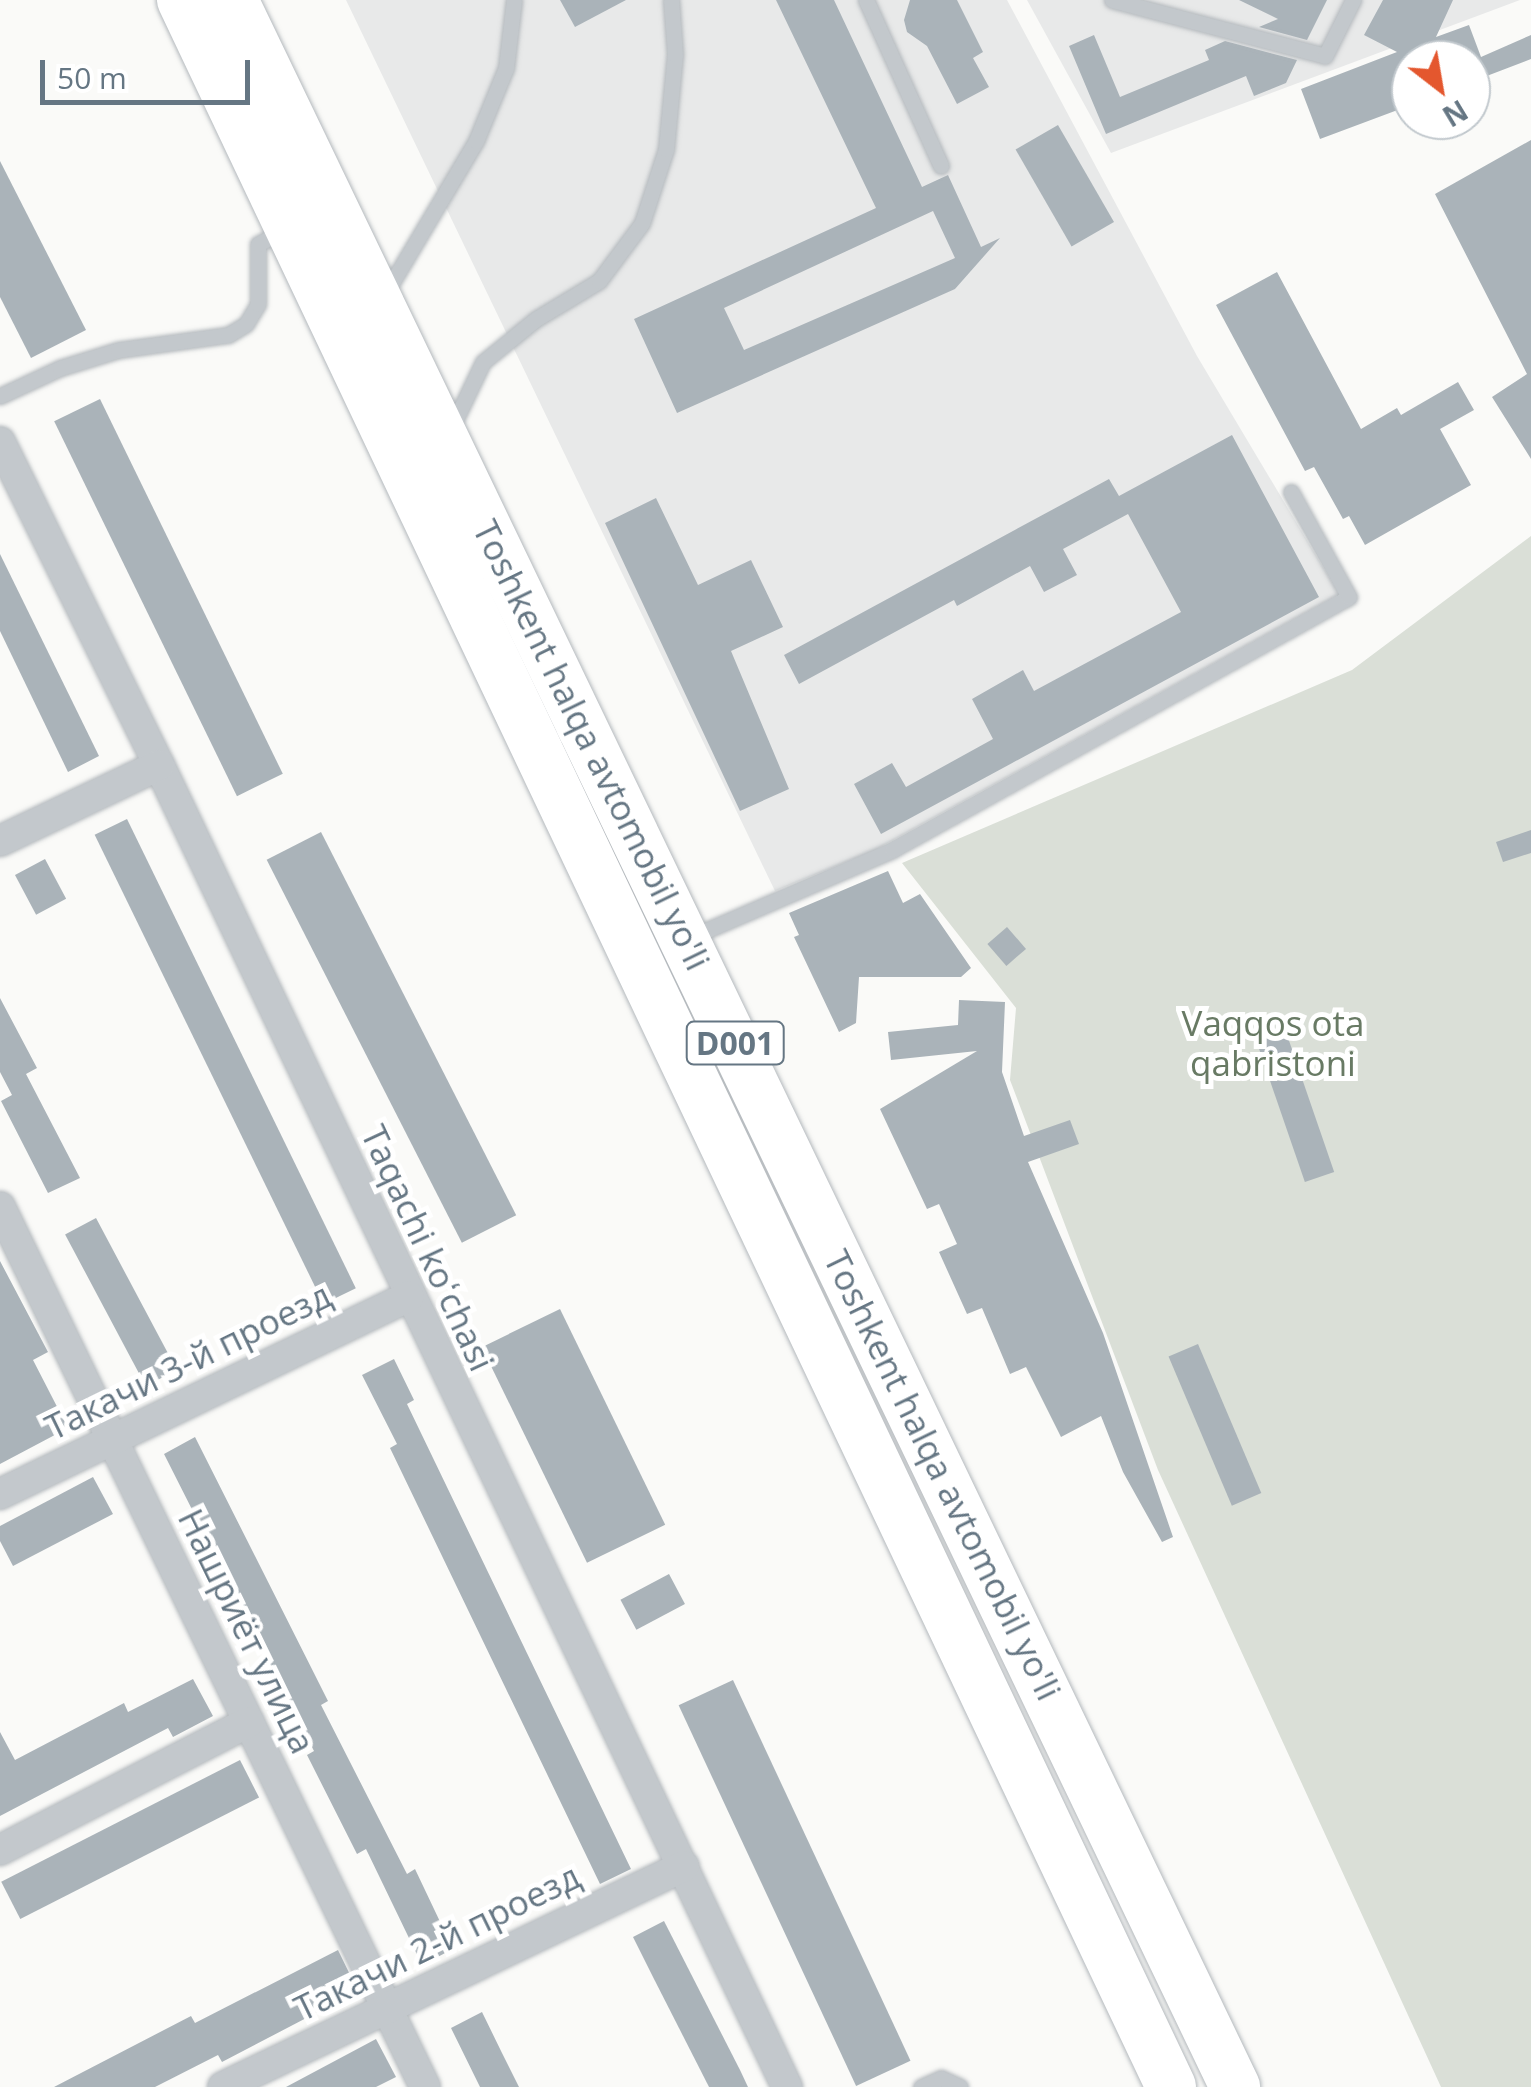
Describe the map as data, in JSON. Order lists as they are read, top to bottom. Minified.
{"streets":{"highway":["Toshkent halqa avtomobil yo'li","D001"],"street":["Taqachi koʻchasi","Такачи 3-й проезд","Нашриёт улица","Такачи 2-й проезд"]},"crossings":[["Taqachi koʻchasi","Такачи 3-й проезд"],["Taqachi koʻchasi","Такачи 2-й проезд"],["Такачи 3-й проезд","Нашриёт улица"],["Нашриёт улица","Такачи 2-й проезд"]],"parks":["Vaqqos ota qabristoni"],"scale_bar":"50 m","north":"bottom right"}
